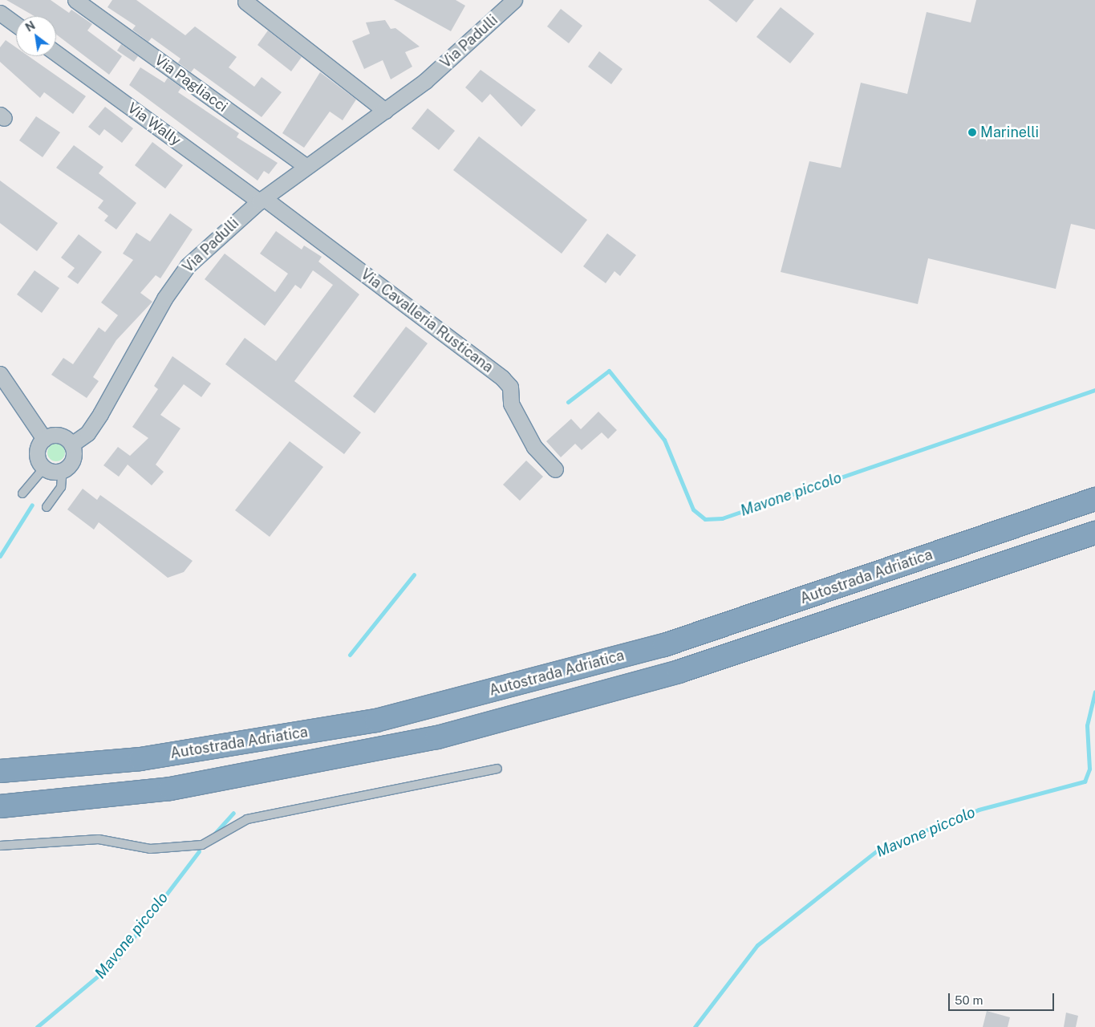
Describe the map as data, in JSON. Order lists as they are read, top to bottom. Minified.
{"streets":{"highway":["Autostrada Adriatica"],"street":["Via Padulli","Via Pagliacci","Via Wally","Via Cavalleria Rusticana"]},"crossings":[["Via Padulli","Via Pagliacci"],["Via Padulli","Via Wally"],["Via Padulli","Via Cavalleria Rusticana"],["Via Wally","Via Cavalleria Rusticana"]],"water":["Mavone piccolo"],"places":["Marinelli"],"scale_bar":"50 m","north":"top left"}
